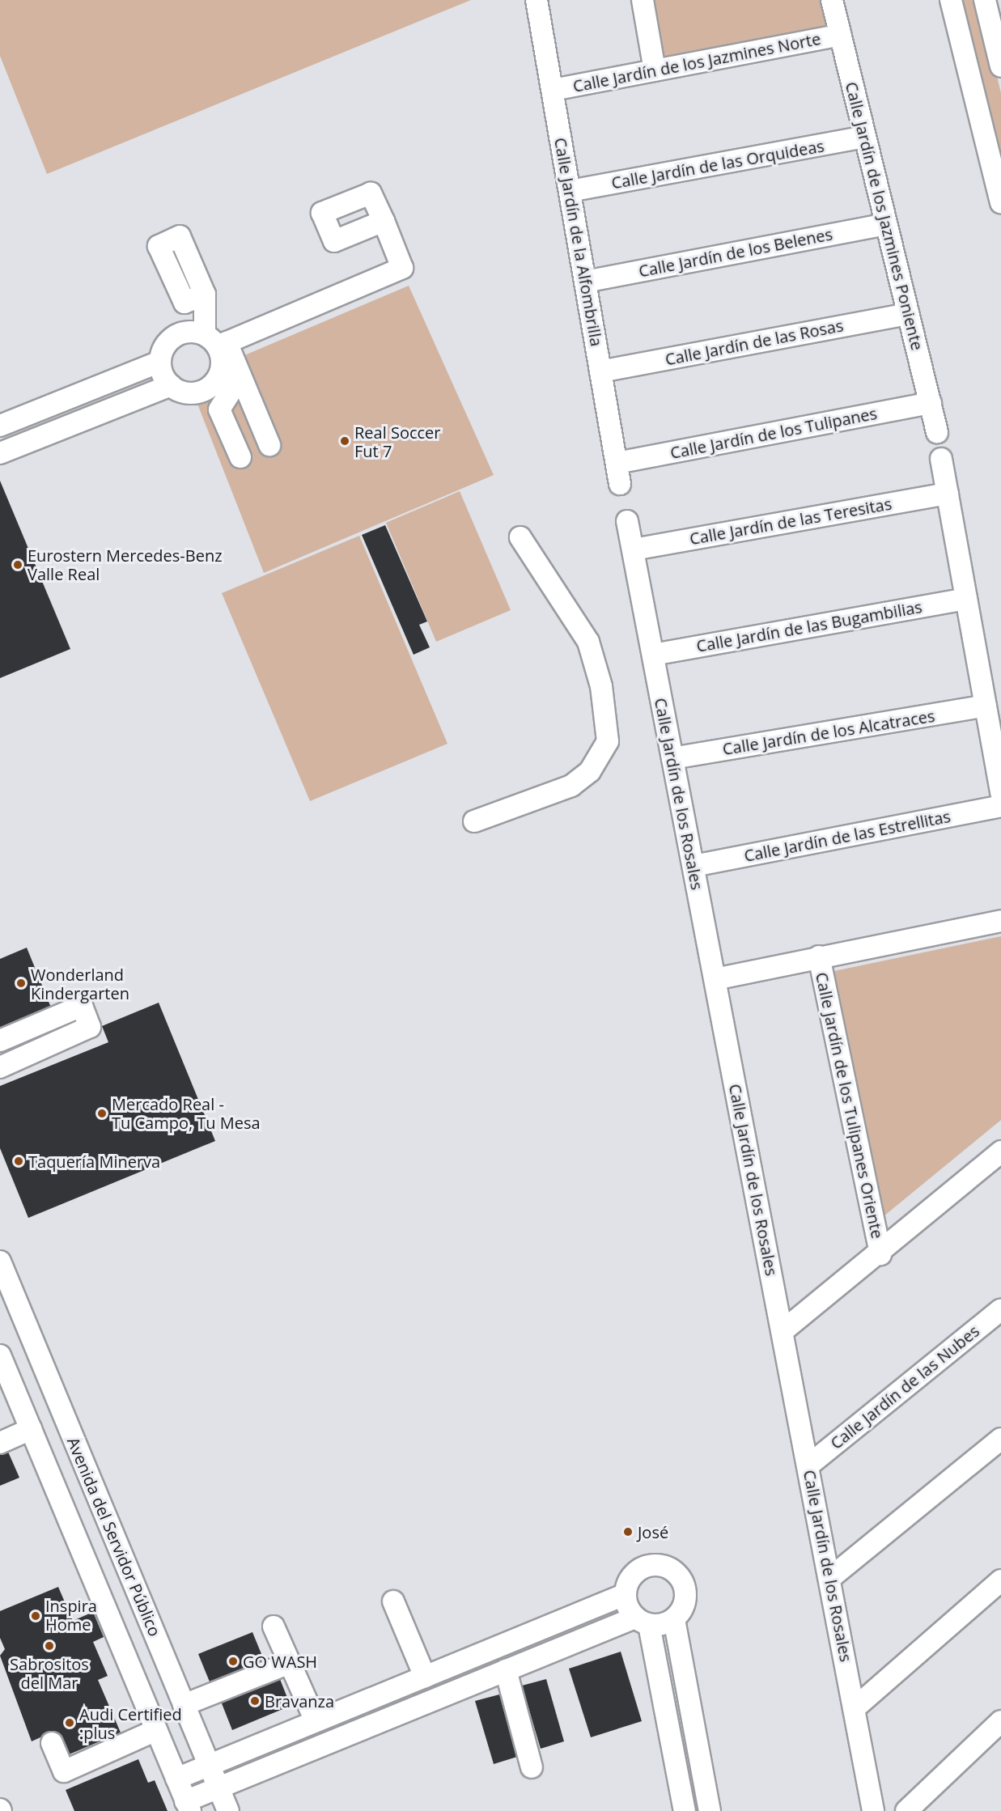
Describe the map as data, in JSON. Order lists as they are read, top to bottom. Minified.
{"streets":{"street":["Calle Jardín de los Jazmines Norte","Calle Jardín de las Orquideas","Calle Jardín de los Jazmines Poniente","Calle Jardín de la Alfombrilla","Calle Jardín de los Belenes","Calle Jardín de las Rosas","Calle Jardín de los Tulipanes","Calle Jardín de las Teresitas","Calle Jardín de las Bugambilias","Calle Jardín de los Alcatraces","Calle Jardín de los Rosales","Calle Jardín de las Estrellitas","Calle Jardín de los Tulipanes Oriente","Calle Jardín de las Nubes","Avenida del Servidor Público"]},"crossings":[["Calle Jardín de los Jazmines Norte","Calle Jardín de los Jazmines Poniente"],["Calle Jardín de los Jazmines Norte","Calle Jardín de la Alfombrilla"],["Calle Jardín de las Orquideas","Calle Jardín de los Jazmines Poniente"],["Calle Jardín de las Orquideas","Calle Jardín de la Alfombrilla"],["Calle Jardín de los Jazmines Poniente","Calle Jardín de los Belenes"],["Calle Jardín de los Jazmines Poniente","Calle Jardín de las Rosas"],["Calle Jardín de los Jazmines Poniente","Calle Jardín de los Tulipanes"],["Calle Jardín de la Alfombrilla","Calle Jardín de los Belenes"],["Calle Jardín de la Alfombrilla","Calle Jardín de las Rosas"],["Calle Jardín de la Alfombrilla","Calle Jardín de los Tulipanes"],["Calle Jardín de las Teresitas","Calle Jardín de los Rosales"],["Calle Jardín de las Bugambilias","Calle Jardín de los Rosales"],["Calle Jardín de los Alcatraces","Calle Jardín de los Rosales"],["Calle Jardín de los Rosales","Calle Jardín de las Estrellitas"],["Calle Jardín de los Rosales","Calle Jardín de las Nubes"]],"places":["Real Soccer Fut 7","Eurostern Mercedes-Benz Valle Real","Wonderland Kindergarten","Mercado Real - Tu Campo, Tu Mesa","Taquería Minerva","José","Inspira Home","Sabrositos del Mar","GO WASH","Bravanza","Audi Certified :plus"]}
